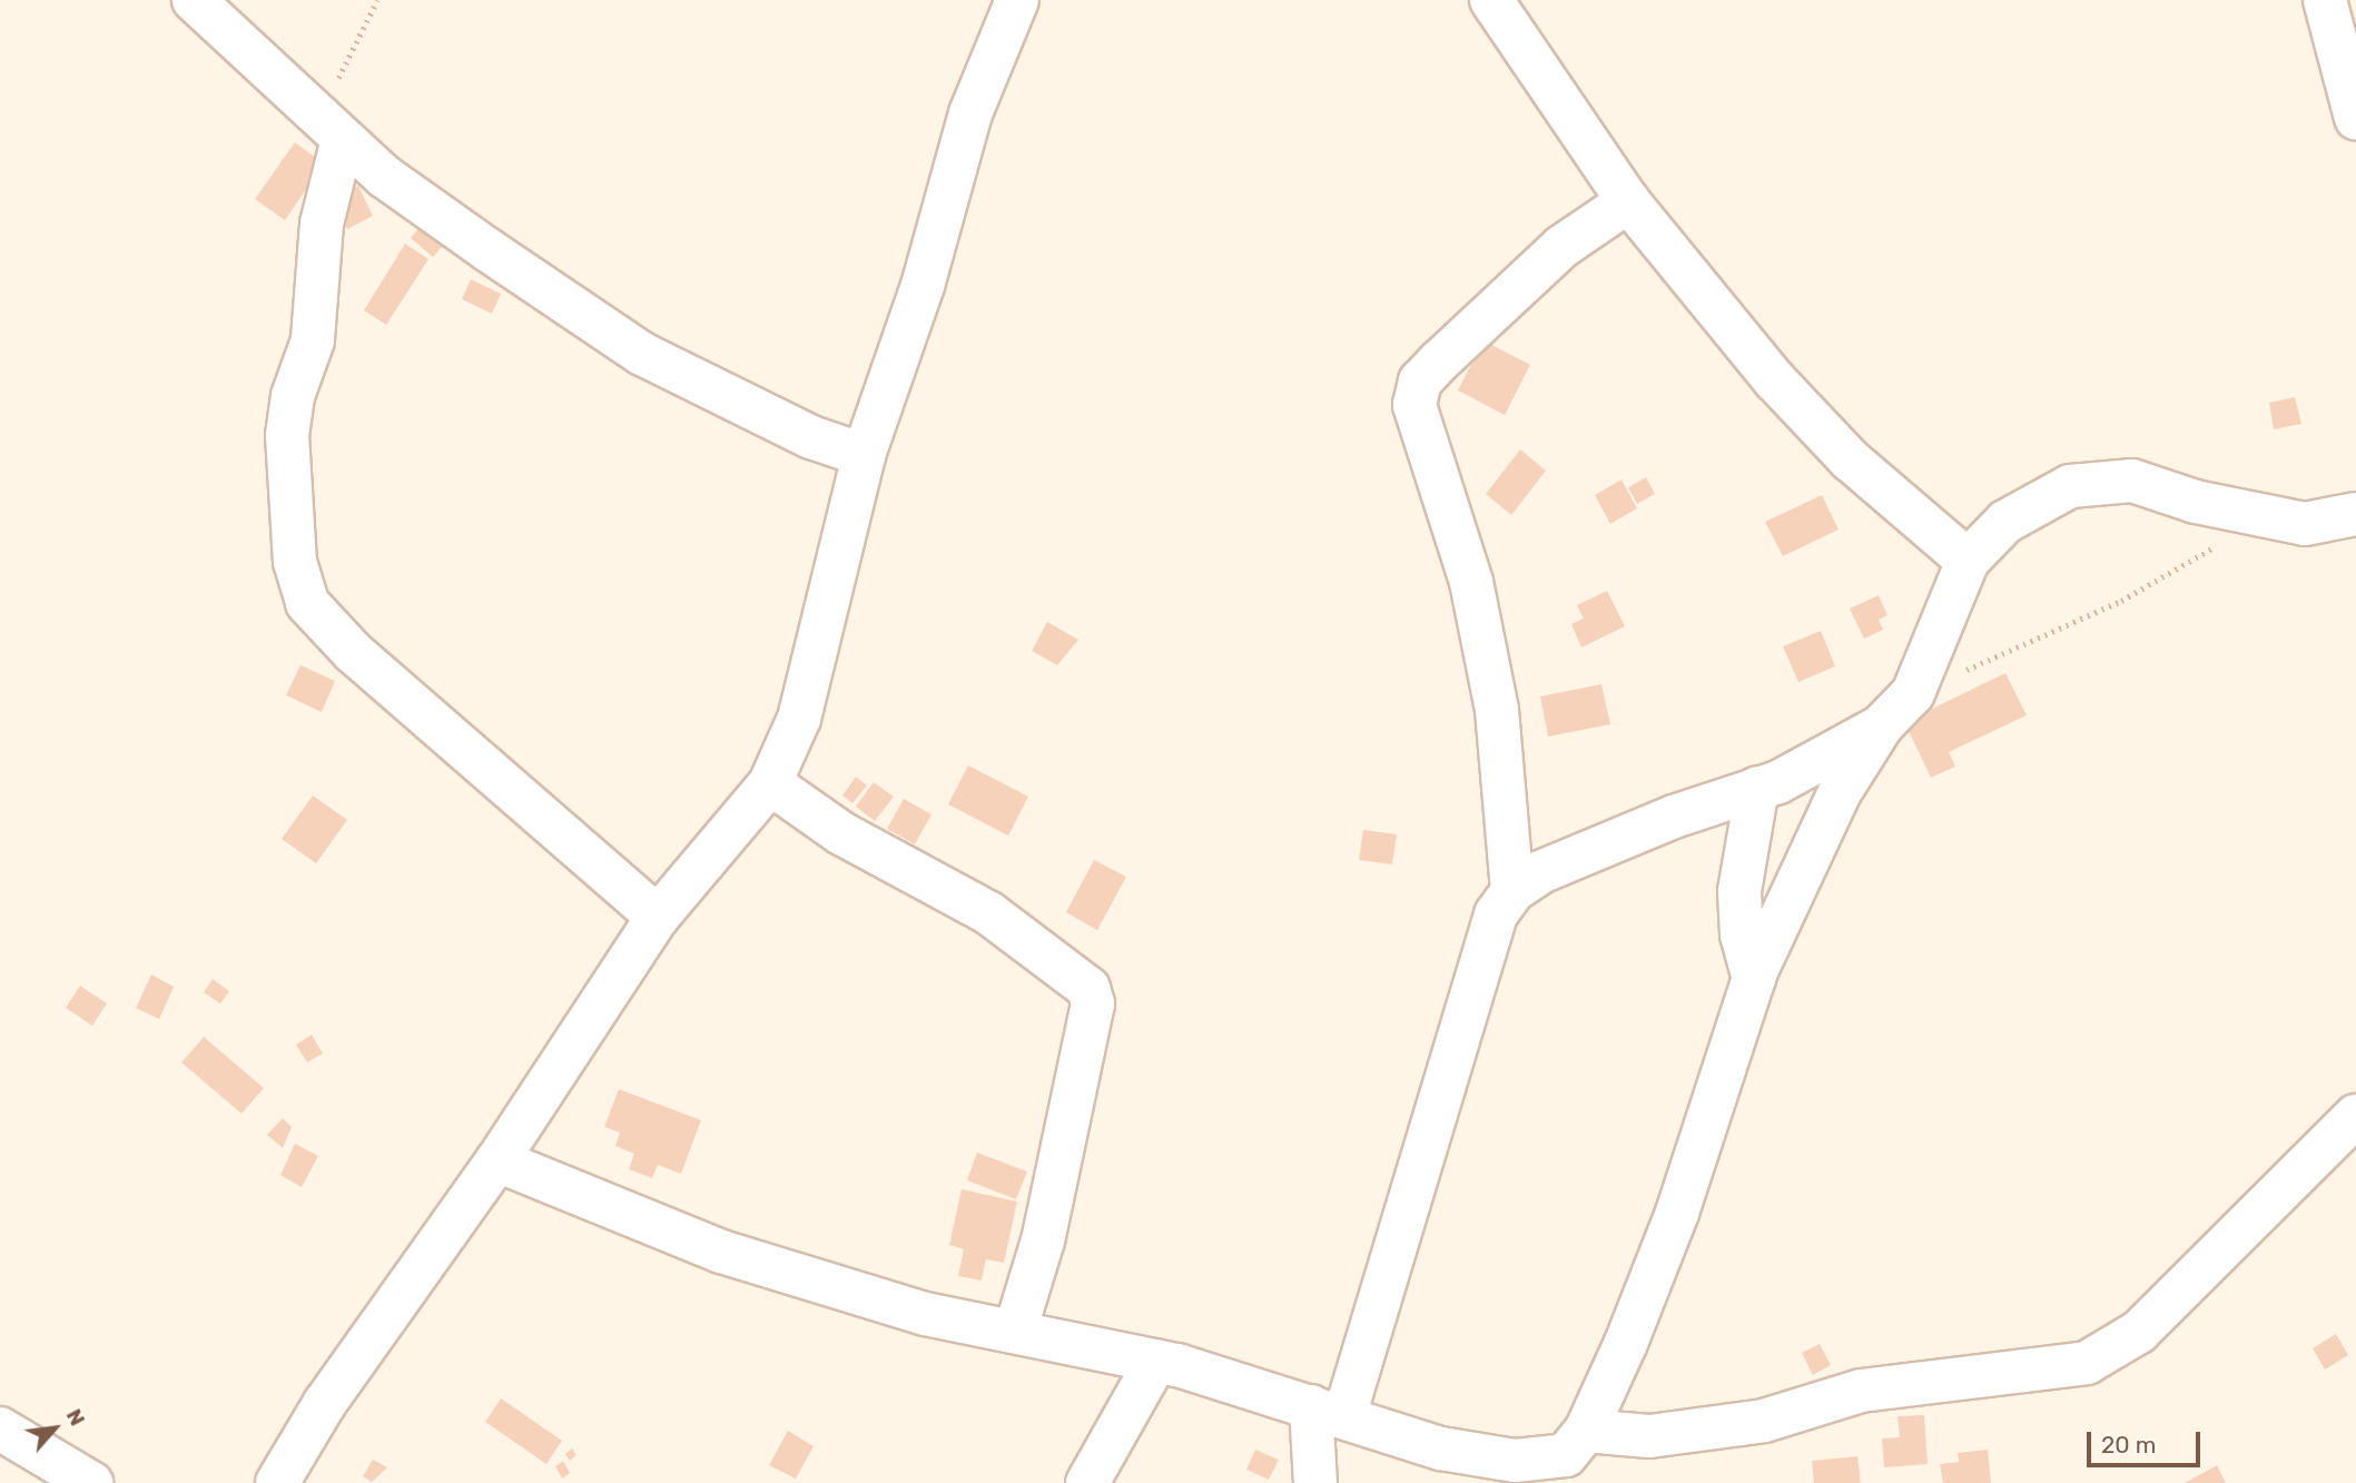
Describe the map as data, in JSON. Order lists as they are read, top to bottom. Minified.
{"scale_bar":"20 m","north":"top right"}
